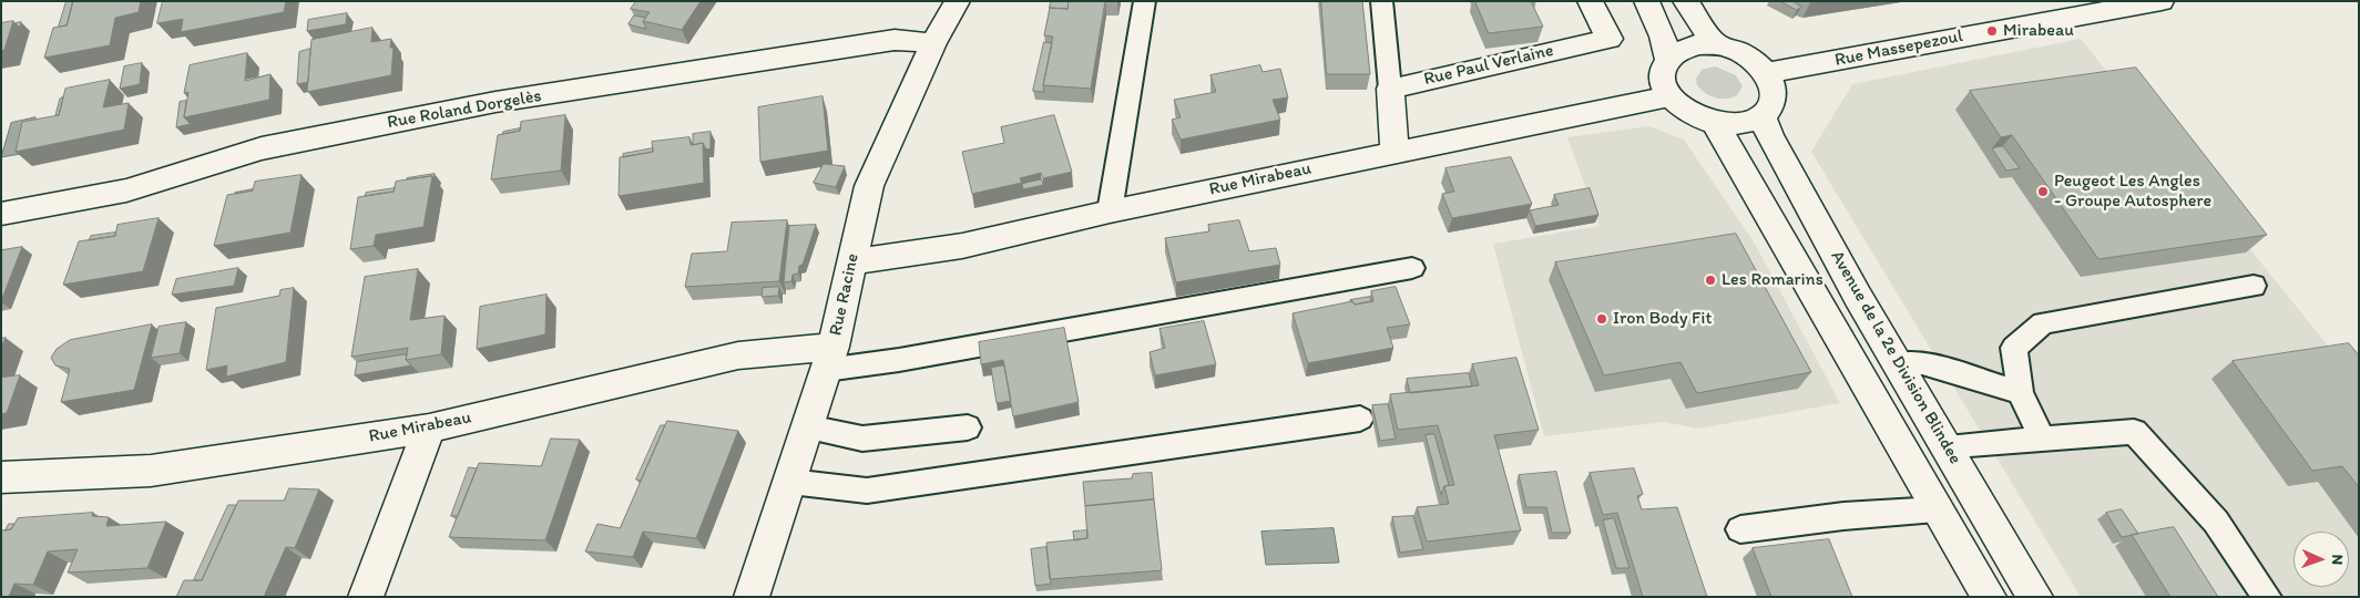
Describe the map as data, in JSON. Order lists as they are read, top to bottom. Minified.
{"streets":{"street":["Rue Massepezoul","Rue Paul Verlaine","Rue Roland Dorgelès","Rue Mirabeau","Rue Racine","Avenue de la 2e Division Blindee"]},"crossings":[["Rue Massepezoul","Rue Mirabeau"],["Rue Massepezoul","Avenue de la 2e Division Blindee"],["Rue Roland Dorgelès","Rue Racine"],["Rue Mirabeau","Rue Racine"],["Rue Mirabeau","Avenue de la 2e Division Blindee"]],"places":["Mirabeau","Peugeot Les Angles - Groupe Autosphere","Les Romarins","Iron Body Fit"],"north":"right"}
